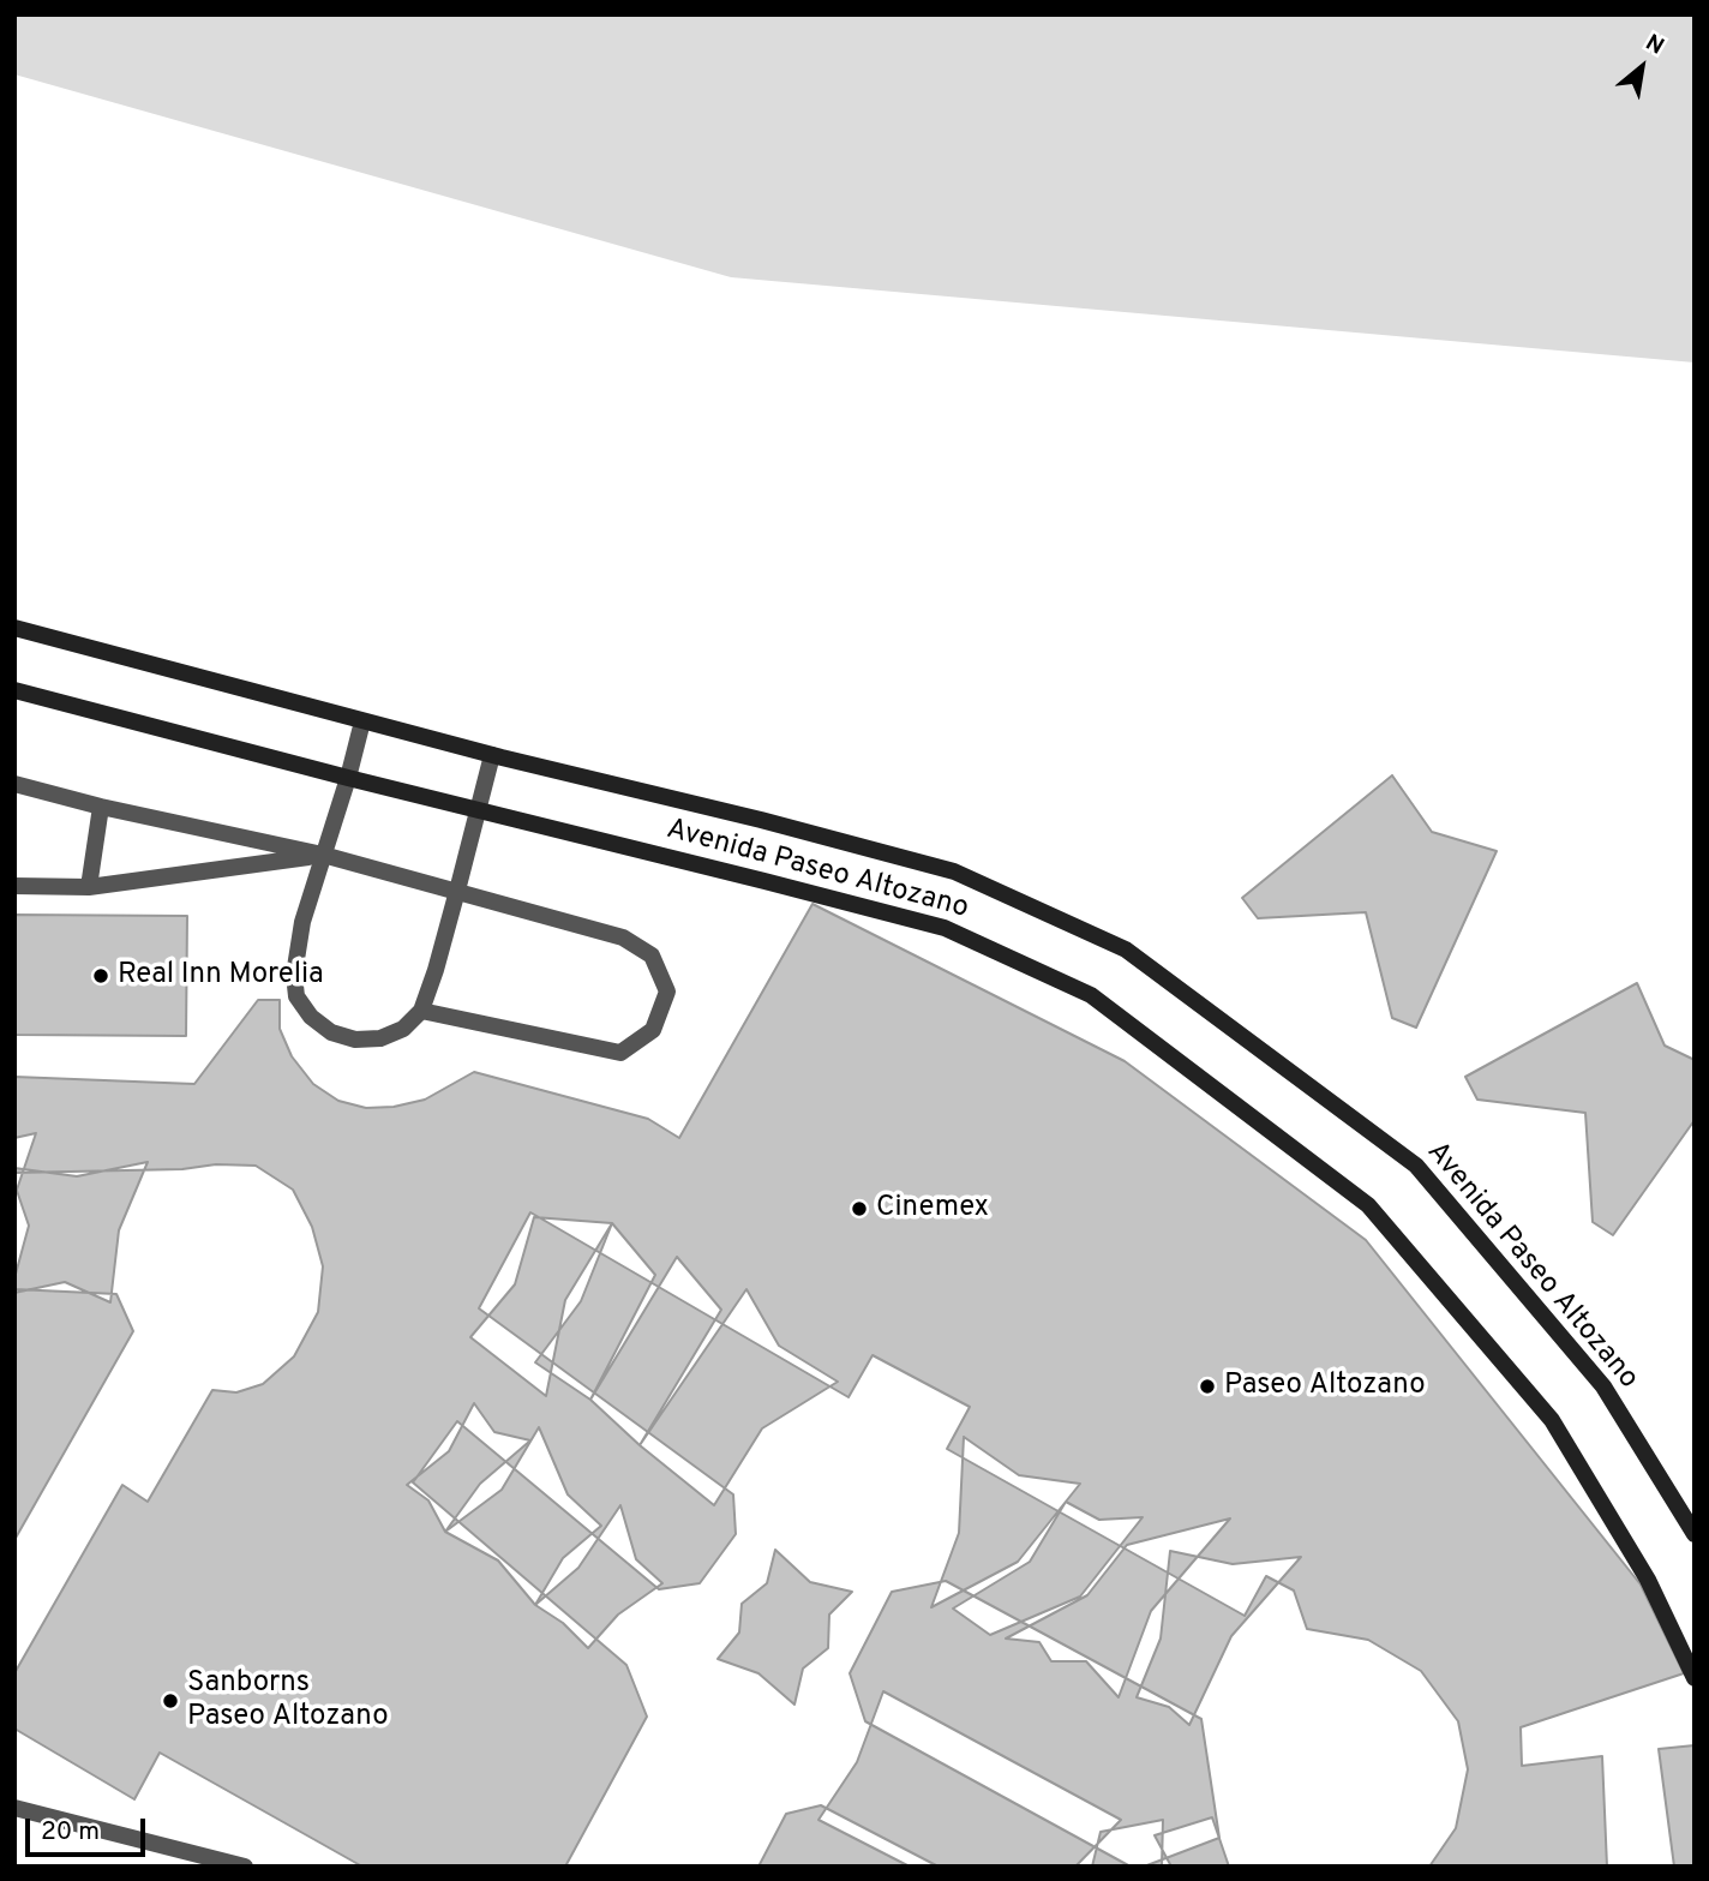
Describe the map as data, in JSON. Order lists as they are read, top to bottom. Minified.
{"streets":{"street":["Avenida Paseo Altozano"]},"places":["Real Inn Morelia","Cinemex","Paseo Altozano","Sanborns Paseo Altozano"],"scale_bar":"20 m","north":"top right"}
